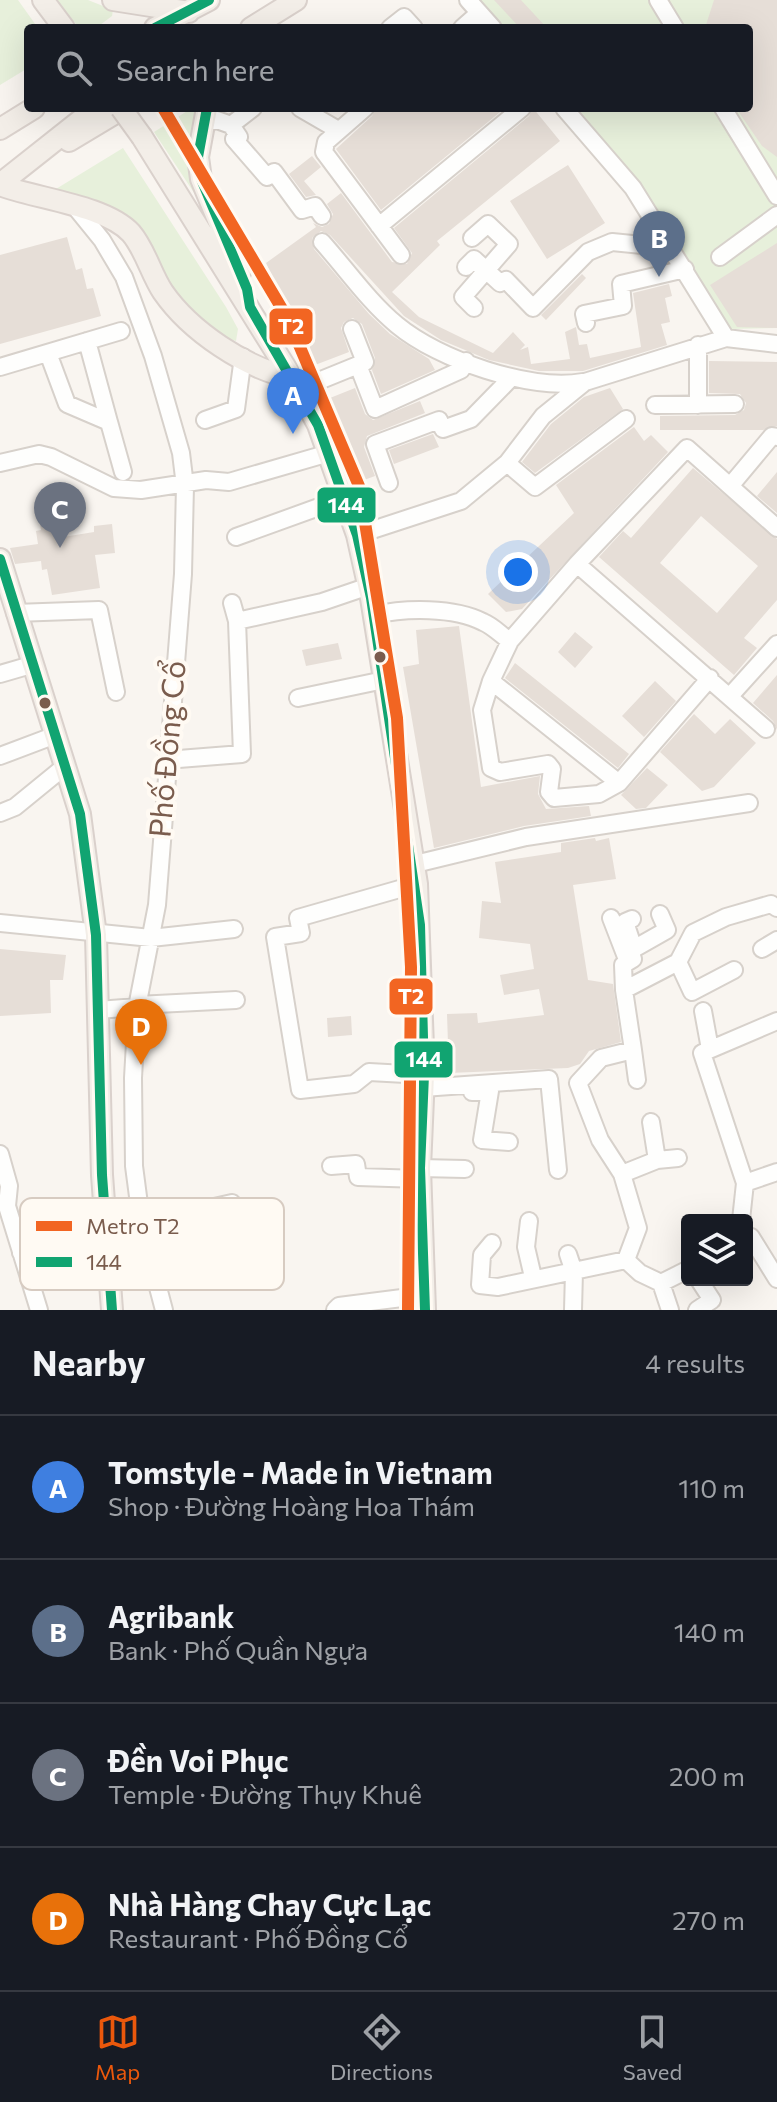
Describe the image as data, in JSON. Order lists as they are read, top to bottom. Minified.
{"streets":{"street":["Phố Đồng Cổ"]},"lines":["transit line 144","metro line T2"],"legend":["Metro T2","144"],"page":{"search":"Search here","pins":["B","A","C","D"],"heading":["Nearby","4 results"],"list":[{"mark":"A","name":"Tomstyle - Made in Vietnam","note":"Shop · Đường Hoàng Hoa Thám","value":"110 m"},{"mark":"B","name":"Agribank","note":"Bank · Phố Quần Ngựa","value":"140 m"},{"mark":"C","name":"Đền Voi Phục","note":"Temple · Đường Thụy Khuê","value":"200 m"},{"mark":"D","name":"Nhà Hàng Chay Cực Lạc","note":"Restaurant · Phố Đồng Cổ","value":"270 m"}],"nav":["Map","Directions","Saved"]}}
